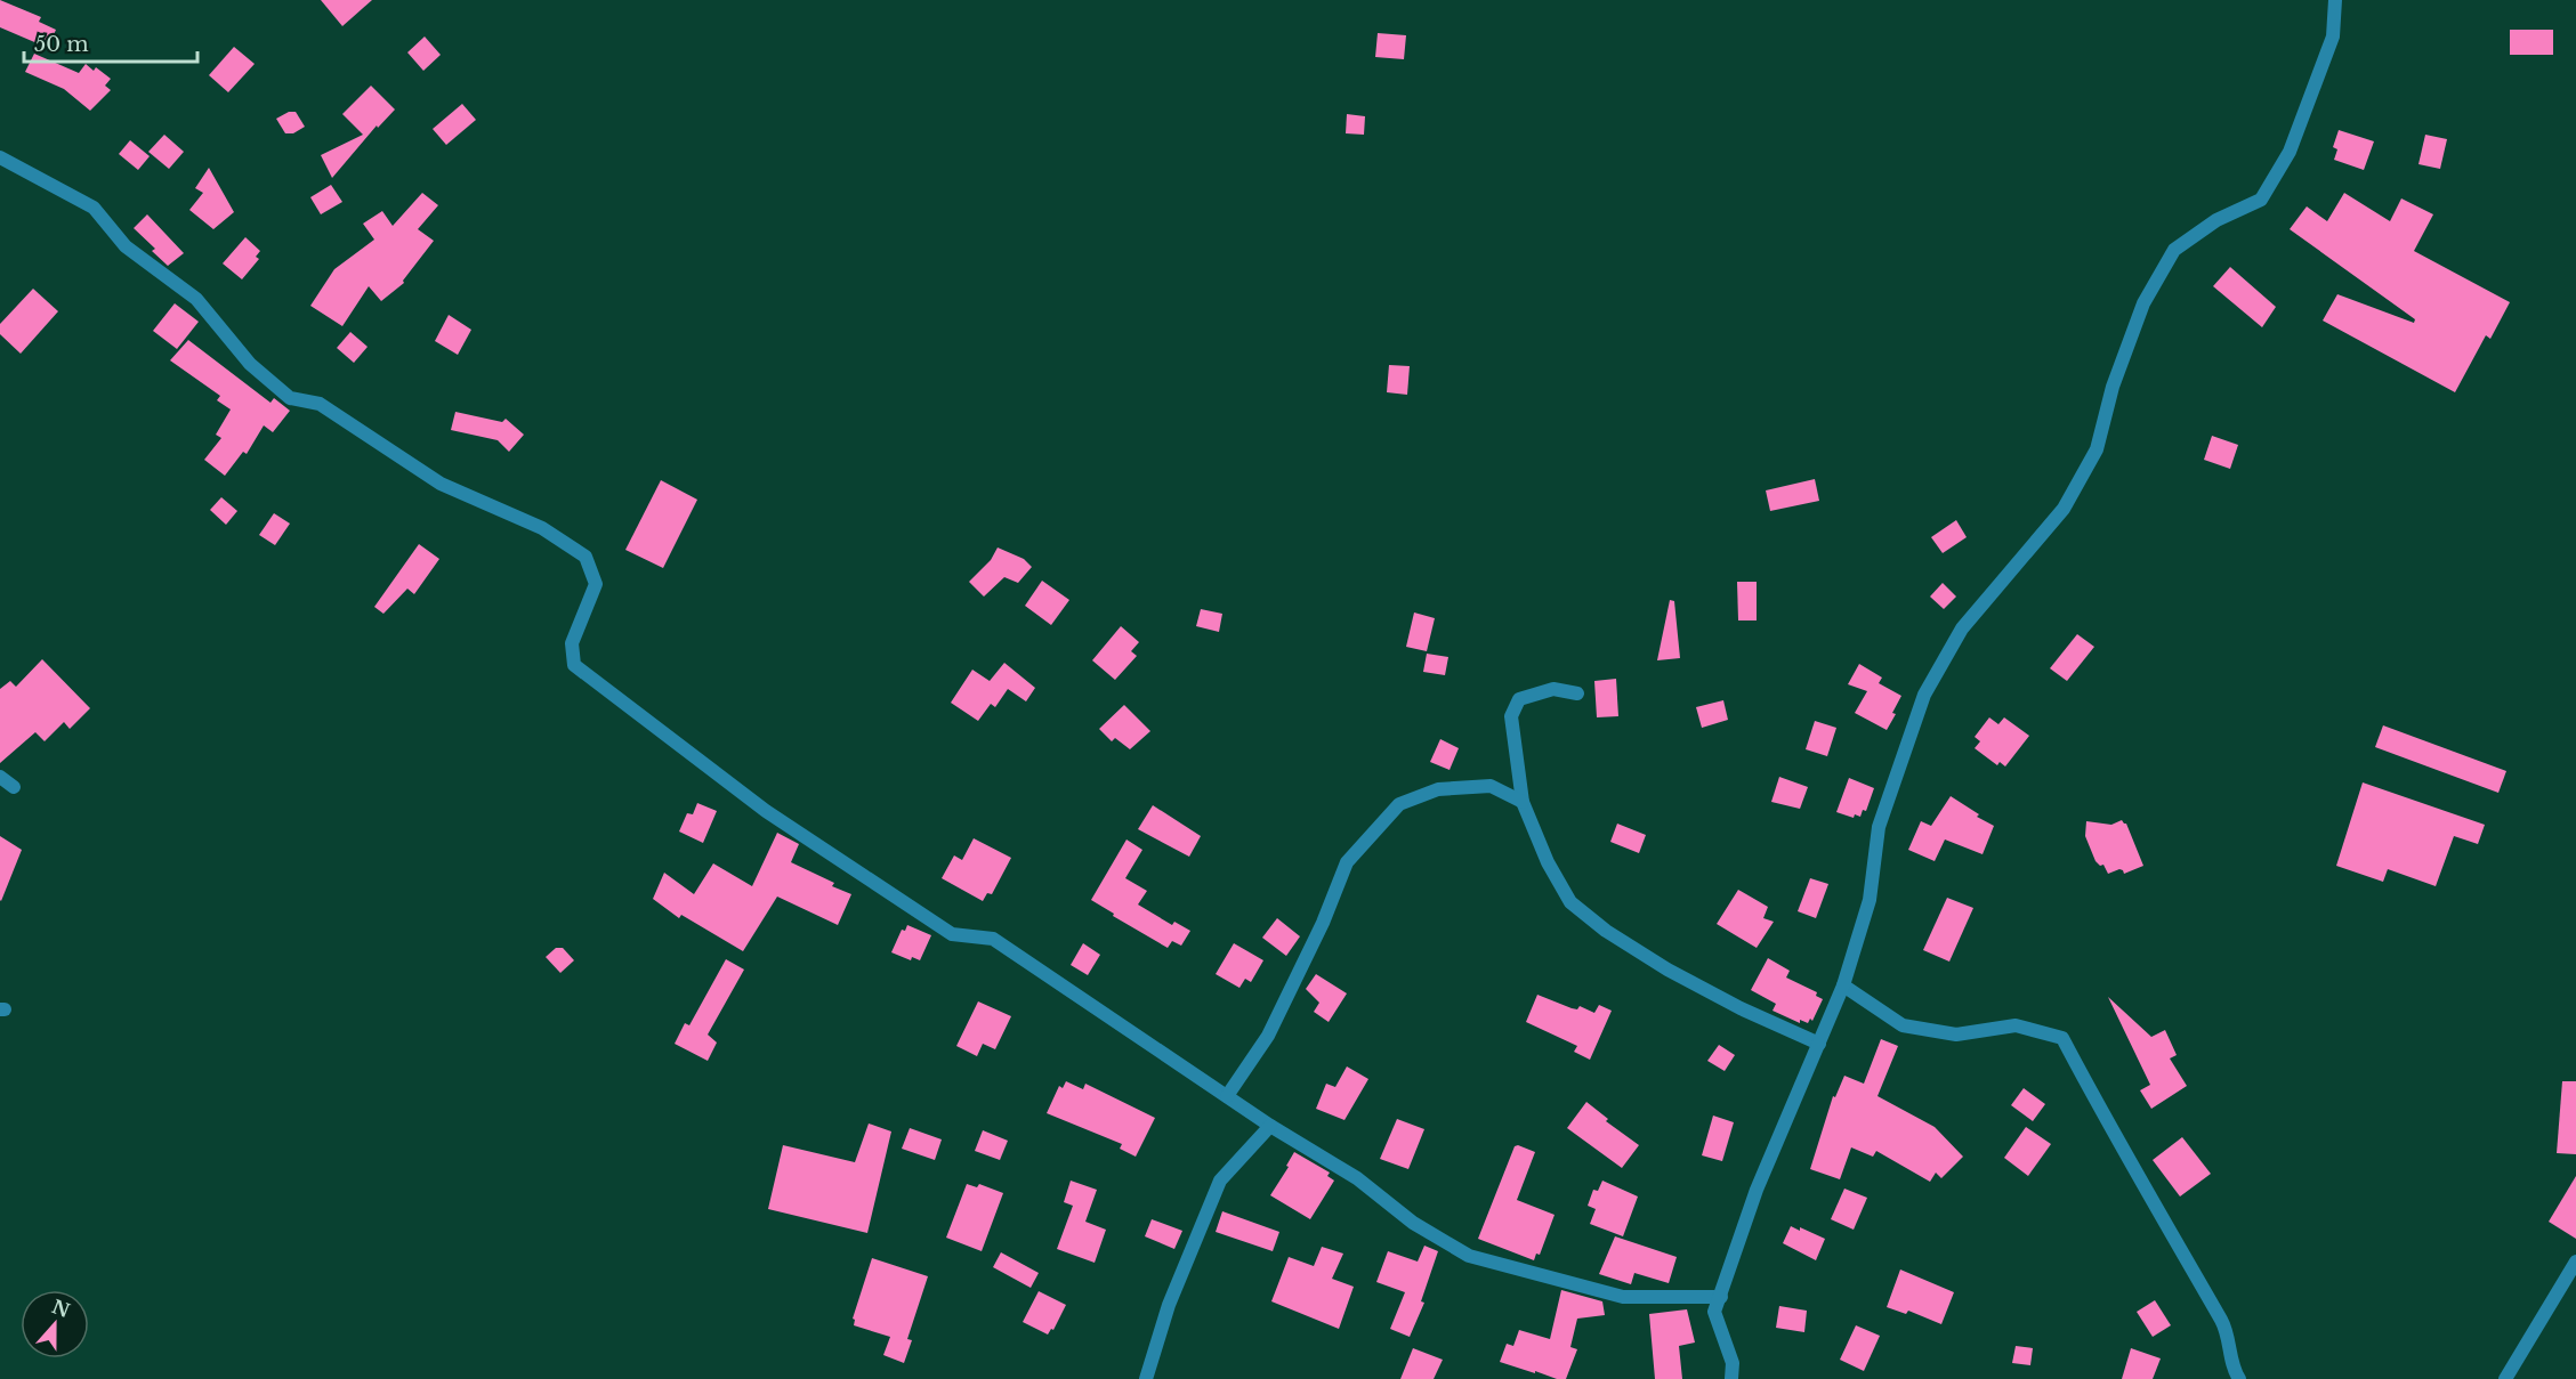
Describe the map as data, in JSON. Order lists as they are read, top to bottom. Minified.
{"scale_bar":"50 m","north":"top"}
